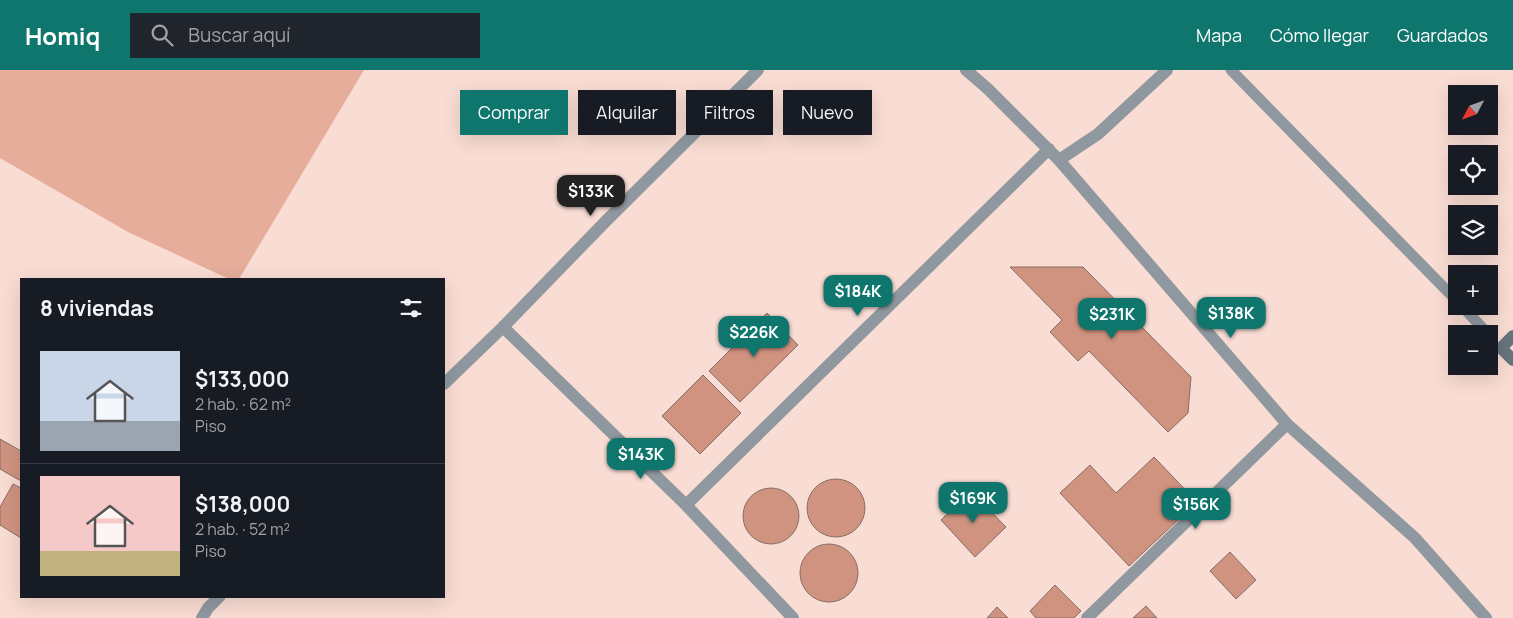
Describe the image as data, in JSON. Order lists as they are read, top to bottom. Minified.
{"north":"bottom left","page":{"header":"Homiq","search":"Buscar aquí","nav":["Mapa","Cómo llegar","Guardados"],"map_buttons":["+","−"],"chip":["Comprar","Alquilar","Filtros","Nuevo"],"price":["$133K","$184K","$138K","$231K","$226K","$143K","$169K","$156K"],"heading":"8 viviendas","list":[{"name":"$133,000","note":"2 hab. · 62 m² · Piso"},{"name":"$138,000","note":"2 hab. · 52 m² · Piso"}]}}
